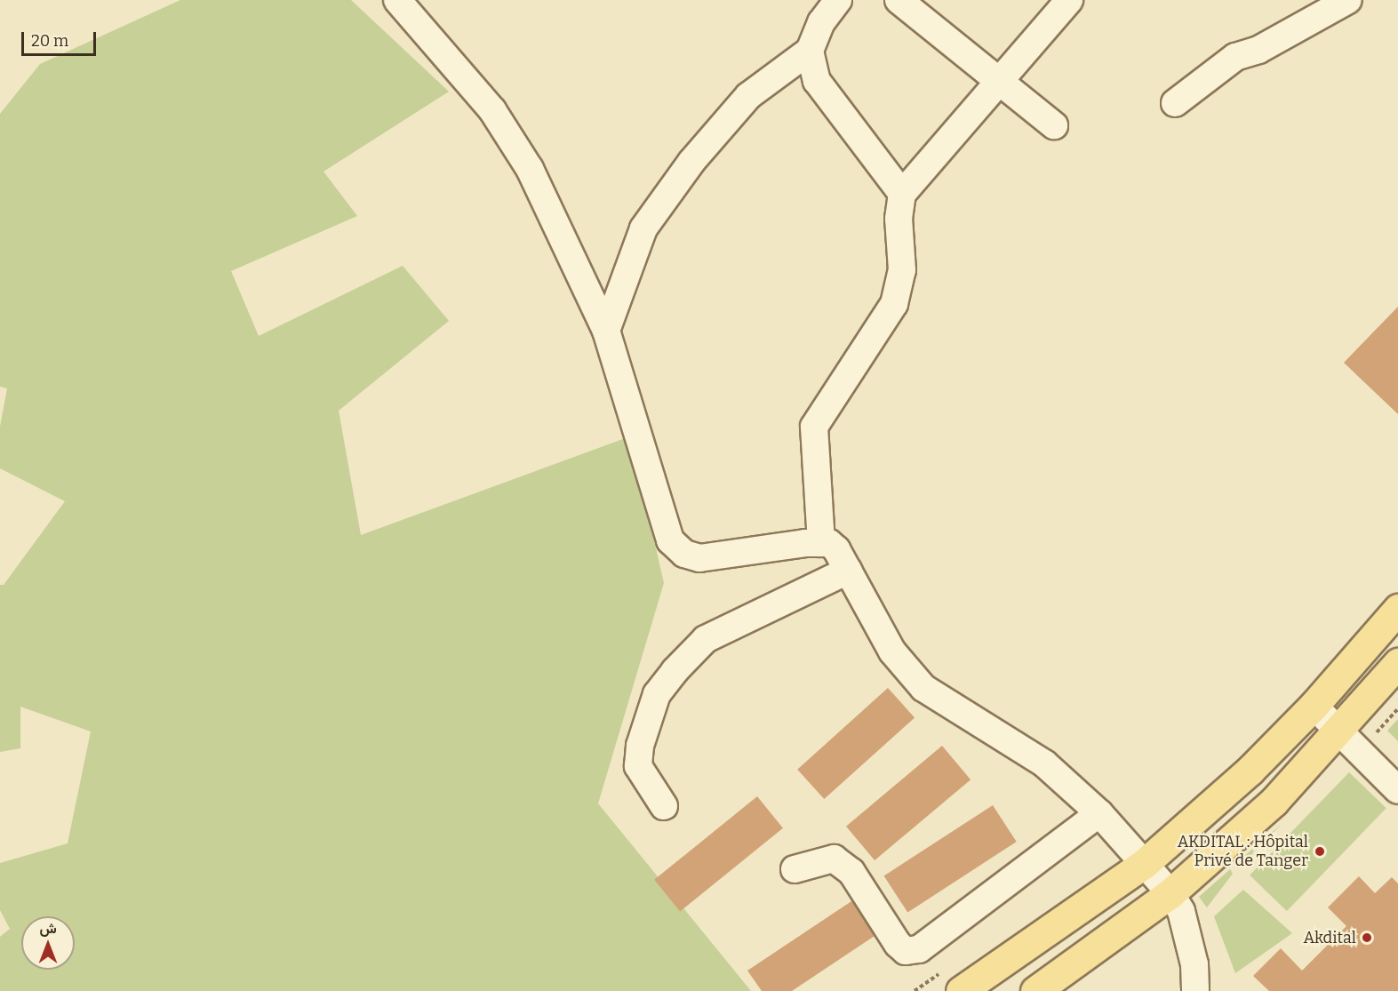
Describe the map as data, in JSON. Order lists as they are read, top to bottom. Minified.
{"places":["AKDITAL : Hôpital Privé de Tanger","Akdital"],"scale_bar":"20 m","north":"top"}
